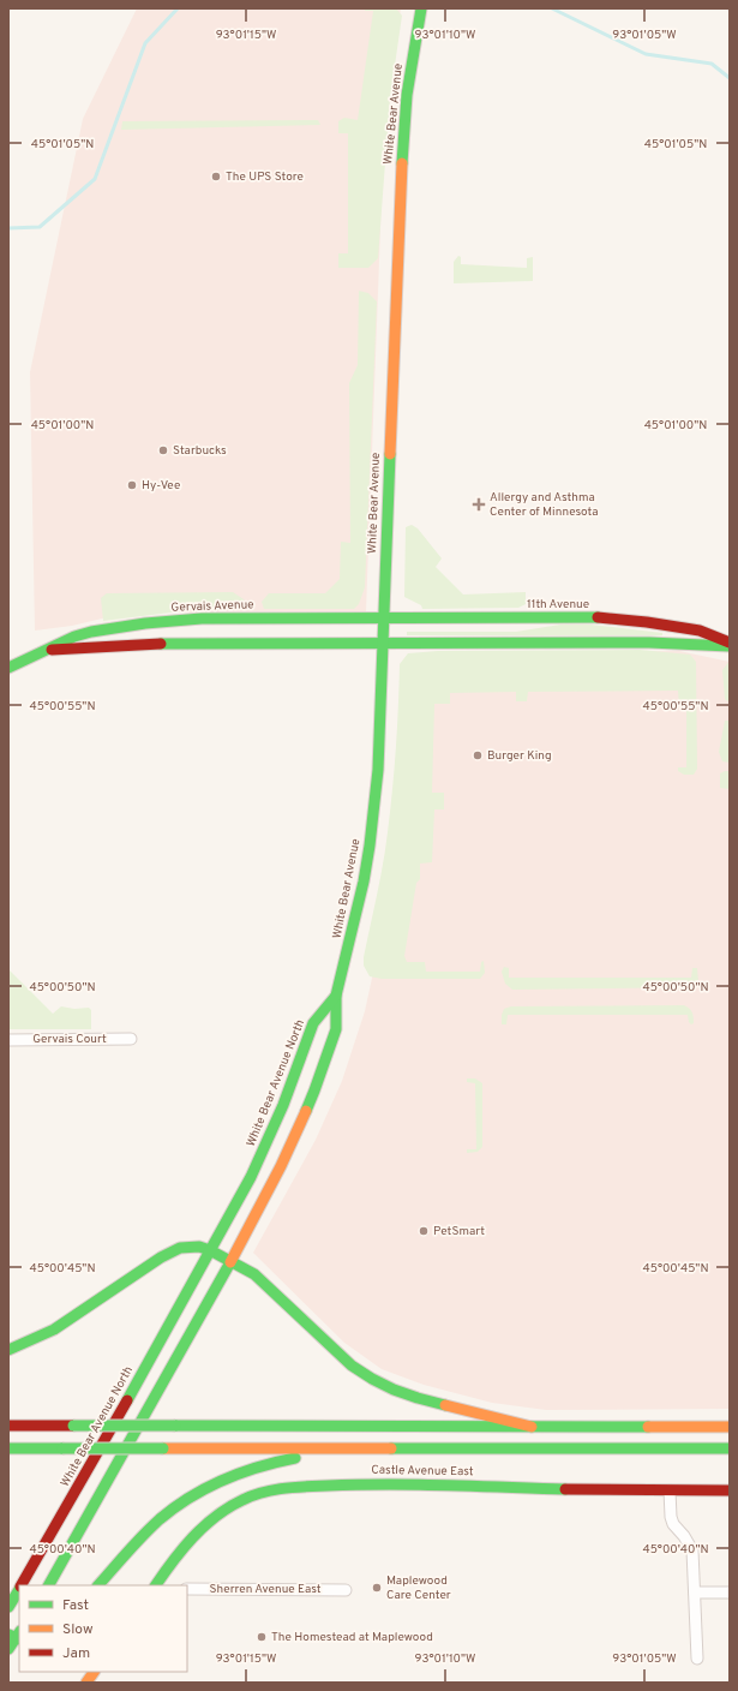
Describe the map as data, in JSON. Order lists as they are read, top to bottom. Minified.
{"streets":{"main road":["White Bear Avenue","11th Avenue","Gervais Avenue","White Bear Avenue North","Castle Avenue East"],"street":["Gervais Court","Sherren Avenue East"]},"crossings":[["White Bear Avenue","11th Avenue"],["White Bear Avenue","Gervais Avenue"],["White Bear Avenue","White Bear Avenue North"],["11th Avenue","Gervais Avenue"]],"places":{"other":["The UPS Store","Starbucks","Hy-Vee","Burger King","PetSmart","Maplewood Care Center","The Homestead at Maplewood"],"health":["Allergy and Asthma Center of Minnesota"]},"legend":["Fast","Slow","Jam"],"coordinates":["93°01'15\"W","93°01'10\"W","93°01'05\"W","45°01'05\"N","45°01'00\"N","45°00'55\"N","45°00'50\"N","45°00'45\"N","45°00'40\"N"]}
